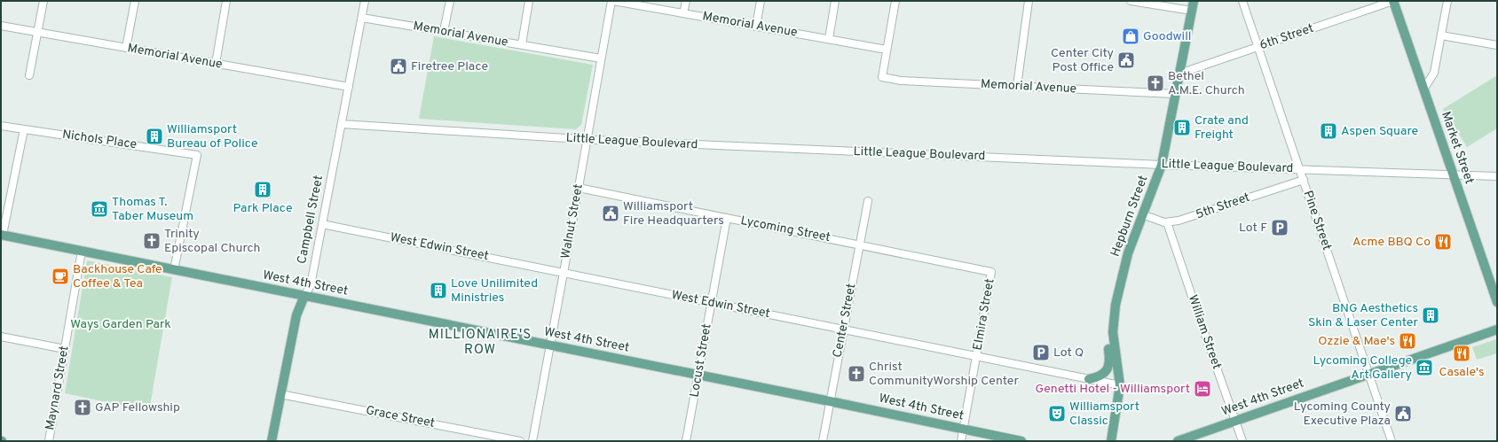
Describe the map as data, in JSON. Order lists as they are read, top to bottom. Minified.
{"streets":{"main road":["Market Street","Hepburn Street","Campbell Street","West 4th Street"],"street":["Memorial Avenue","6th Street","Nichols Place","Little League Boulevard","5th Street","Pine Street","Walnut Street","Lycoming Street","West Edwin Street","Elmira Street","Center Street","William Street","Locust Street","Maynard Street","Grace Street"]},"crossings":[["Memorial Avenue","Hepburn Street"],["Memorial Avenue","Campbell Street"],["Memorial Avenue","Walnut Street"],["6th Street","Market Street"],["6th Street","Hepburn Street"],["6th Street","Pine Street"],["Nichols Place","West 4th Street"],["Little League Boulevard","Market Street"],["Little League Boulevard","Hepburn Street"],["Little League Boulevard","Campbell Street"],["Little League Boulevard","Pine Street"],["Little League Boulevard","Walnut Street"],["5th Street","Hepburn Street"],["5th Street","Pine Street"],["5th Street","William Street"],["Hepburn Street","West Edwin Street"],["Campbell Street","West Edwin Street"],["Campbell Street","West 4th Street"],["Campbell Street","Grace Street"],["Pine Street","West 4th Street"],["Walnut Street","Lycoming Street"],["Walnut Street","West Edwin Street"],["Walnut Street","West 4th Street"],["Lycoming Street","Elmira Street"],["Lycoming Street","Center Street"],["Lycoming Street","Locust Street"],["West Edwin Street","Elmira Street"],["West Edwin Street","Center Street"],["West Edwin Street","Locust Street"],["West 4th Street","Elmira Street"],["West 4th Street","Center Street"],["West 4th Street","William Street"],["West 4th Street","Locust Street"],["West 4th Street","Maynard Street"]],"districts":["MILLIONAIRE'S ROW"],"parks":["Ways Garden Park"],"places":{"shop":["Goodwill"],"public building":["Center City Post Office","Firetree Place","Williamsport Fire Headquarters","Lycoming County Executive Plaza"],"church":["Bethel A.M.E. Church","Trinity Episcopal Church","Christ CommunityWorship Center","GAP Fellowship"],"building":["Crate and Freight","Aspen Square","Williamsport Bureau of Police","Park Place","Love Unilimited Ministries","BNG Aesthetics Skin & Laser Center"],"museum":["Thomas T. Taber Museum","Lycoming College Art Gallery"],"parking":["Lot F","Lot Q"],"restaurant":["Acme BBQ Co","Ozzie & Mae's","Casale's"],"cafe":["Backhouse Cafe Coffee & Tea"],"hotel":["Genetti Hotel - Williamsport"],"theatre":["Williamsport Classic"]}}
